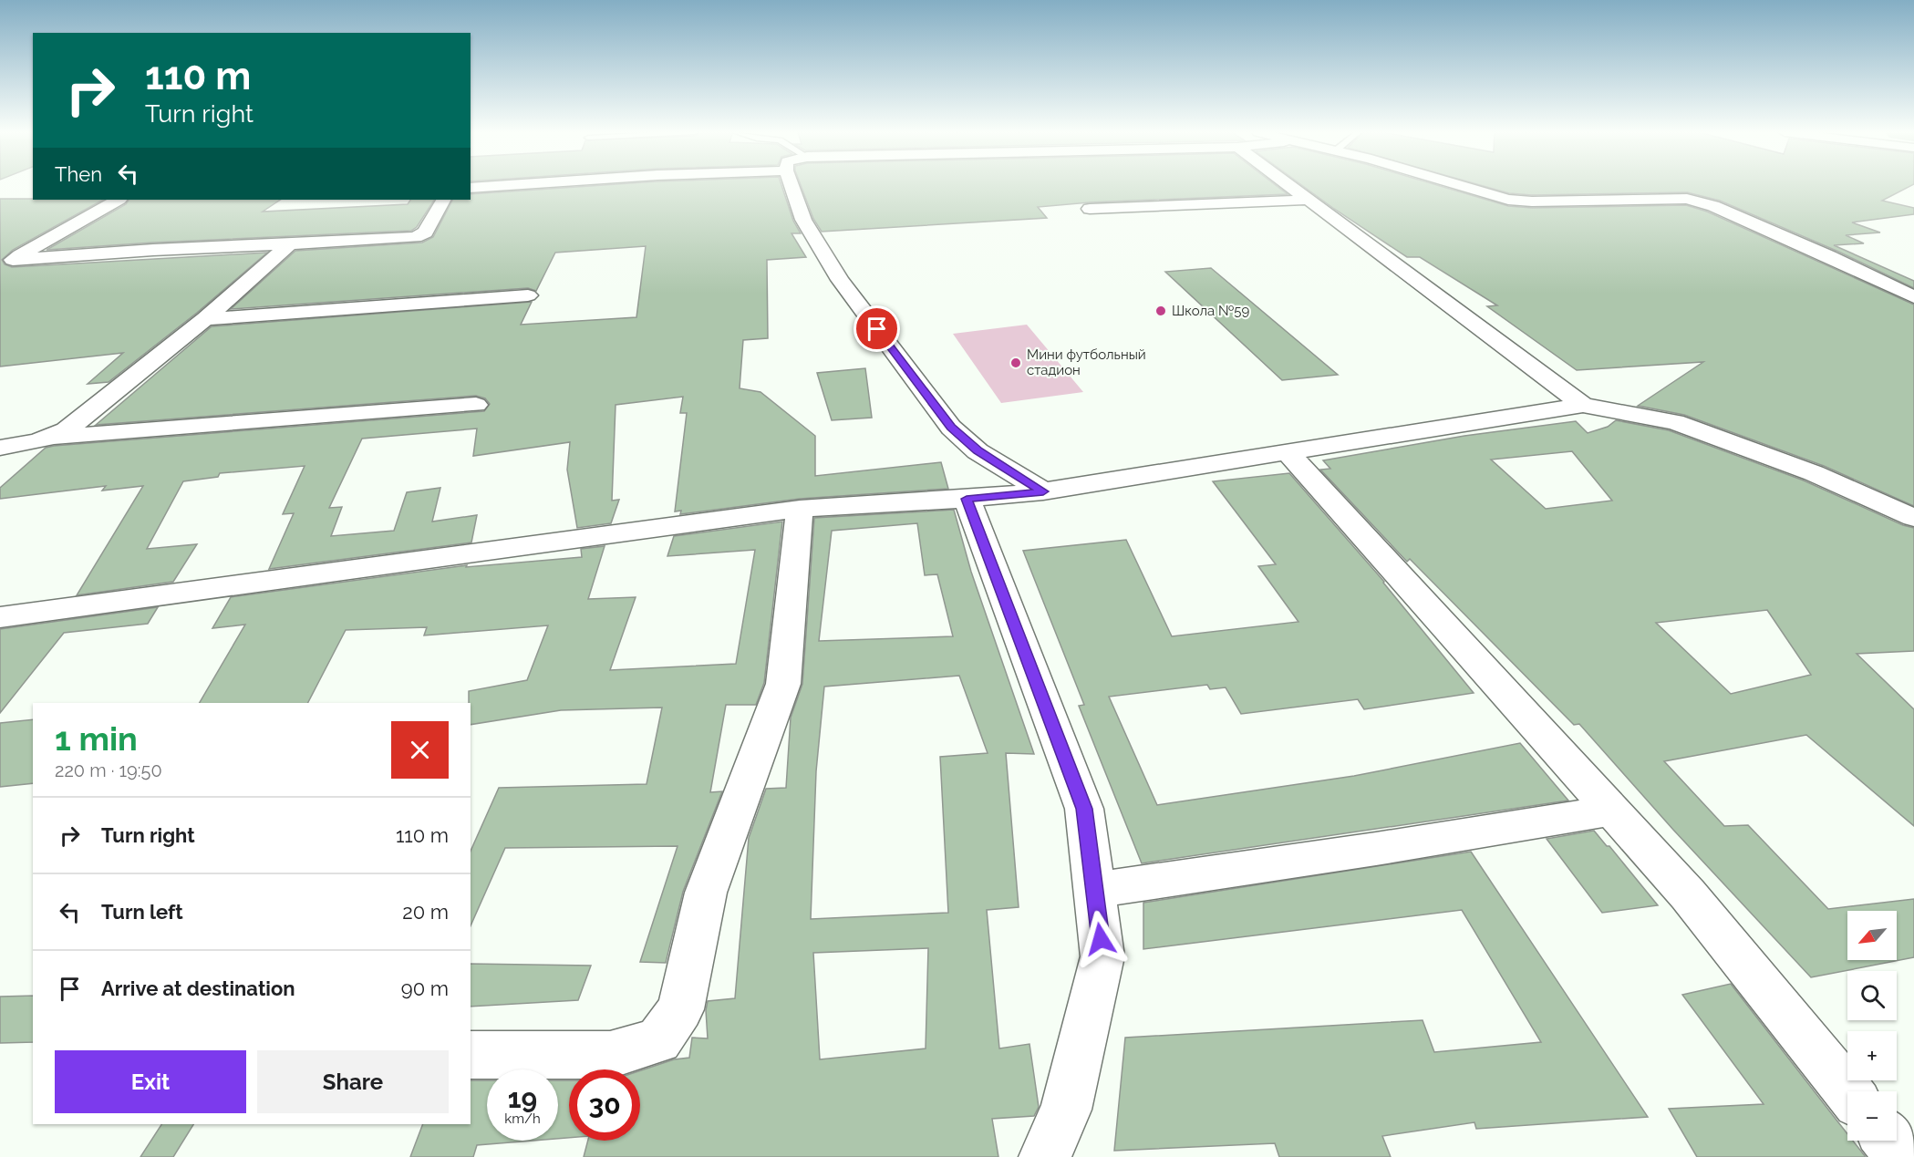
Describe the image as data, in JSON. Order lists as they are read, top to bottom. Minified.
{"places":["Школа №59","Мини футбольный стадион"],"north":"bottom left","page":{"turn":["110 m","Turn right"],"then":"Then","heading":["1 min","220 m · 19:50"],"list":[{"name":"Turn right","value":"110 m"},{"name":"Turn left","value":"20 m"},{"name":"Arrive at destination","value":"90 m"}],"map_buttons":["+","−"],"buttons":["Exit","Share"],"speed":"19 km/h","limit":"30"}}
